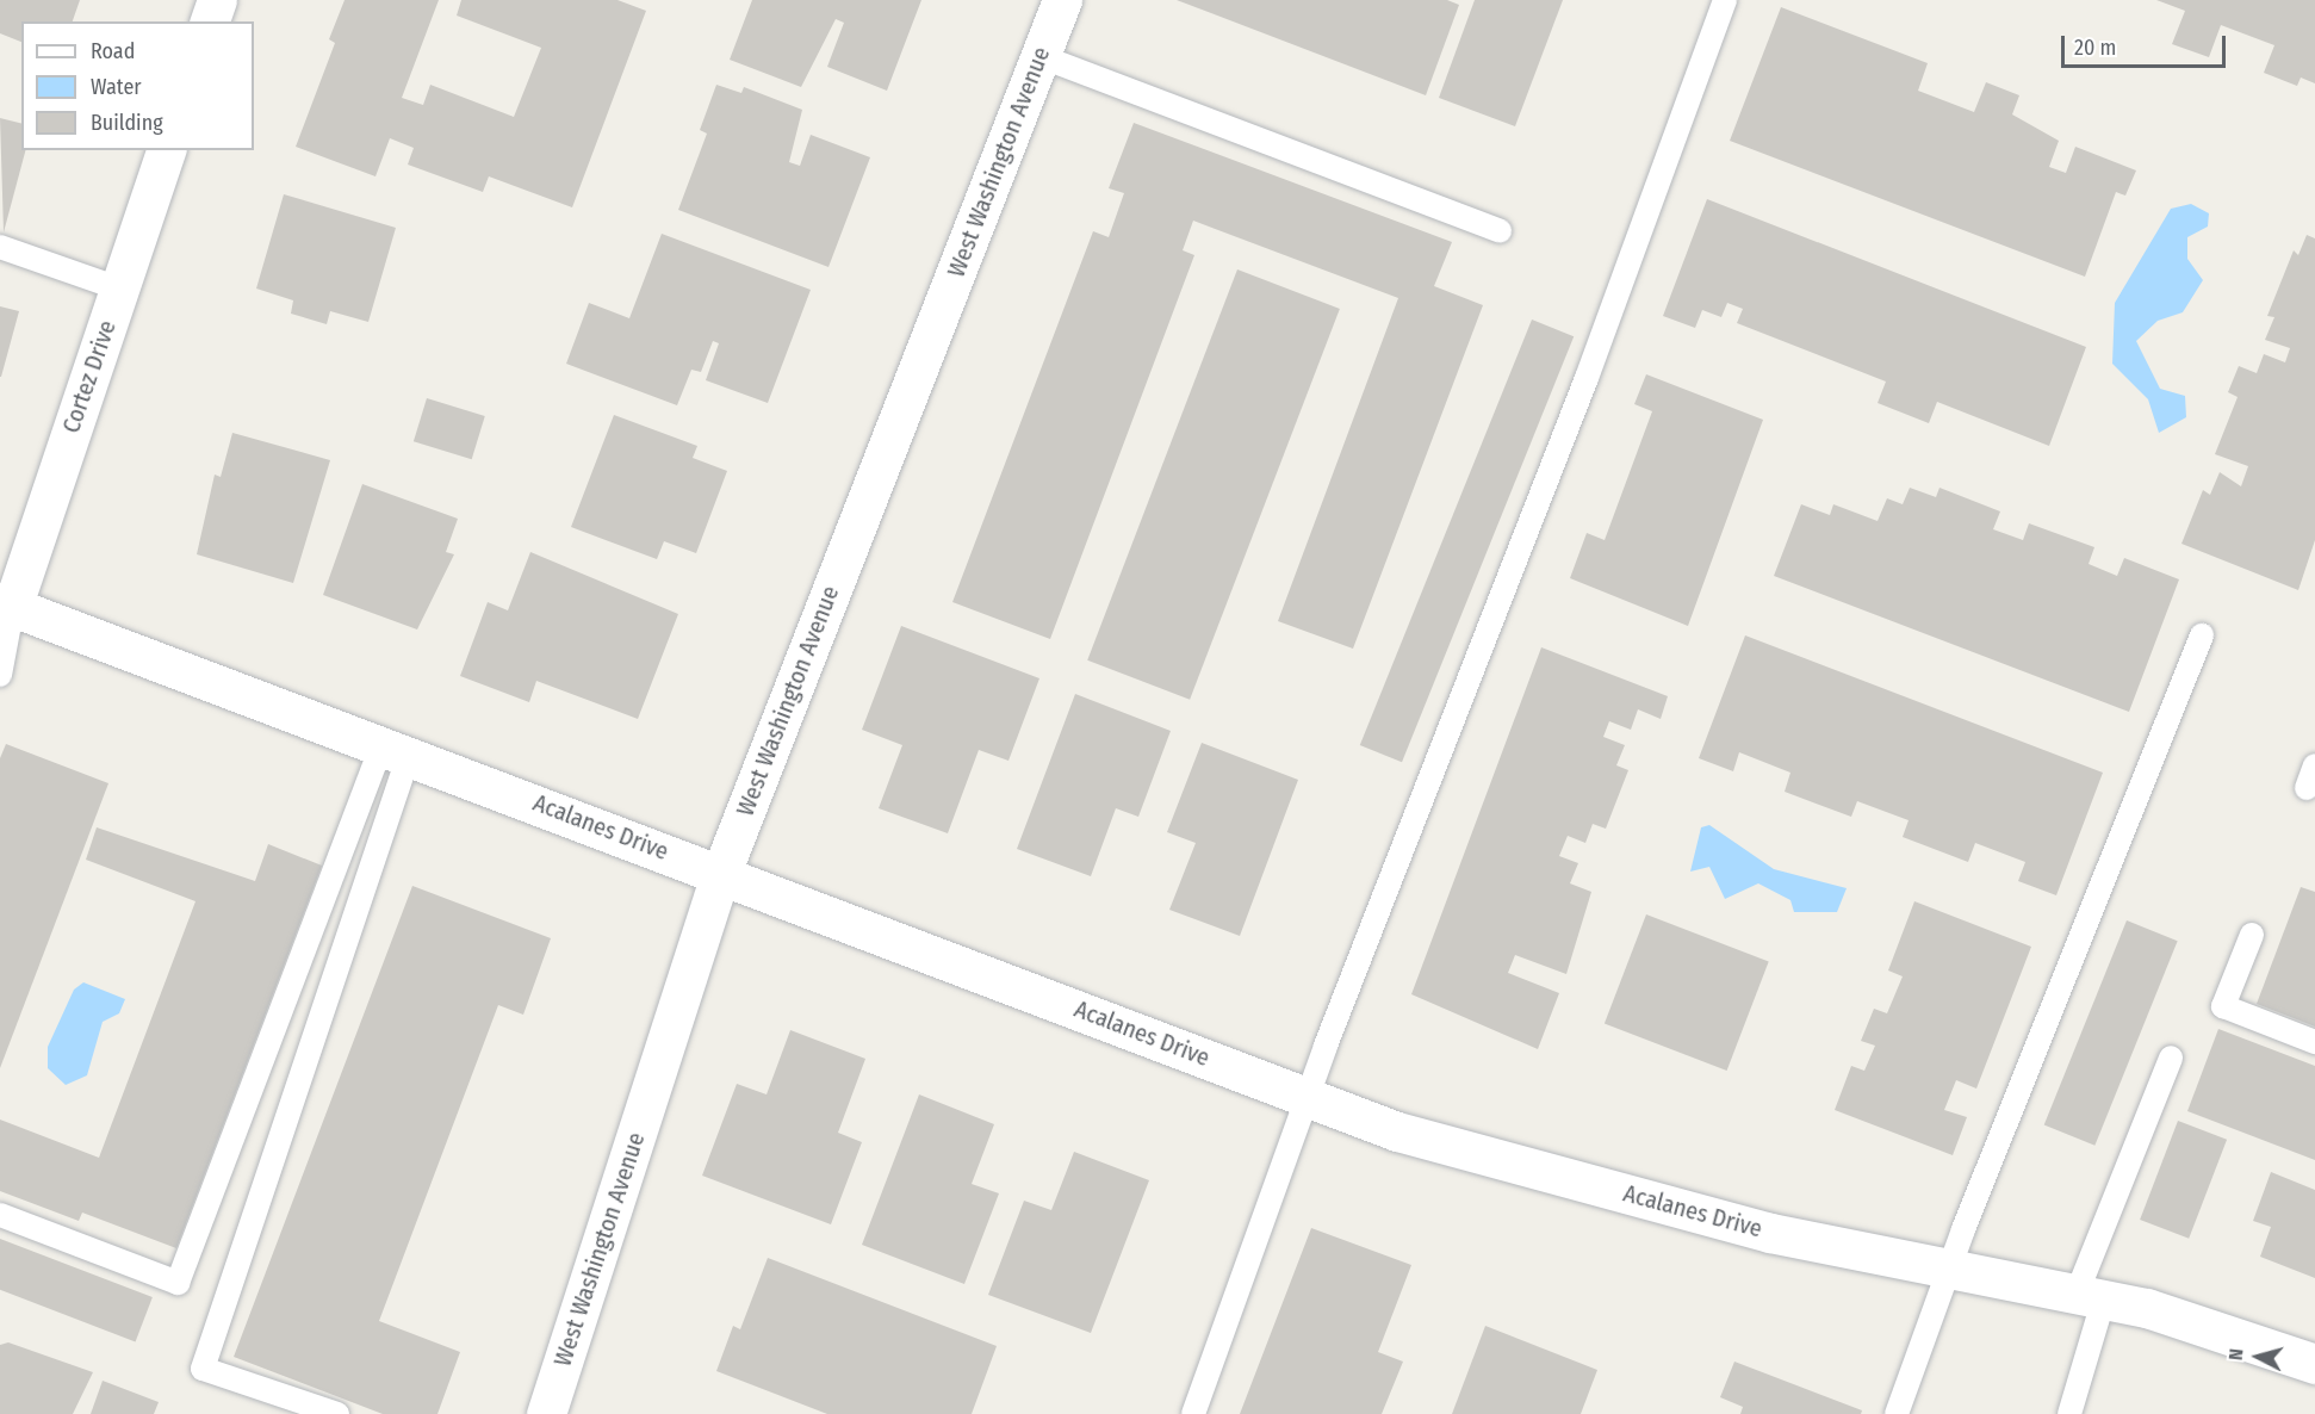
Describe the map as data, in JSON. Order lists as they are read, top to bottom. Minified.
{"streets":{"street":["West Washington Avenue","Cortez Drive","Acalanes Drive"]},"crossings":[["West Washington Avenue","Acalanes Drive"],["Cortez Drive","Acalanes Drive"]],"legend":["Road","Water","Building"],"scale_bar":"20 m","north":"left"}
